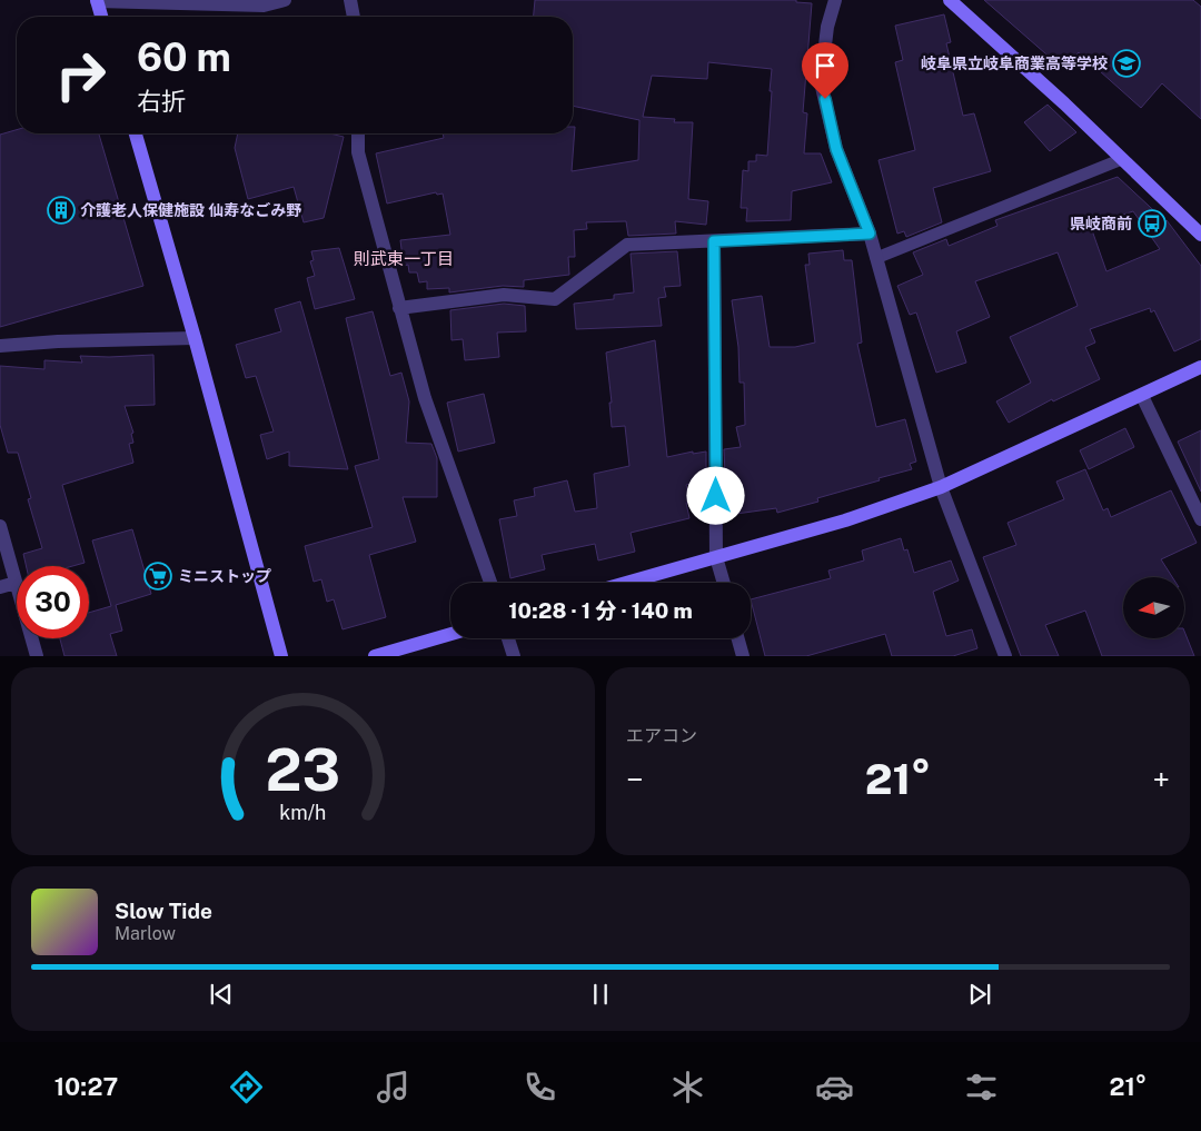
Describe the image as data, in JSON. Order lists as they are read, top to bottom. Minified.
{"districts":["則武東一丁目"],"places":{"school or university":["岐阜県立岐阜商業高等学校"],"building":["介護老人保健施設 仙寿なごみ野"],"bus stop":["県岐商前"],"supermarket":["ミニストップ"]},"north":"left","page":{"turn":["60 m","右折"],"limit":"30","trip":"10:28 · 1 分 · 140 m","tile":"エアコン","heat":["−","21°","+"],"song":["Slow Tide","Marlow"],"tabs":["10:27","21°"],"gauge":["23","km/h"]}}
